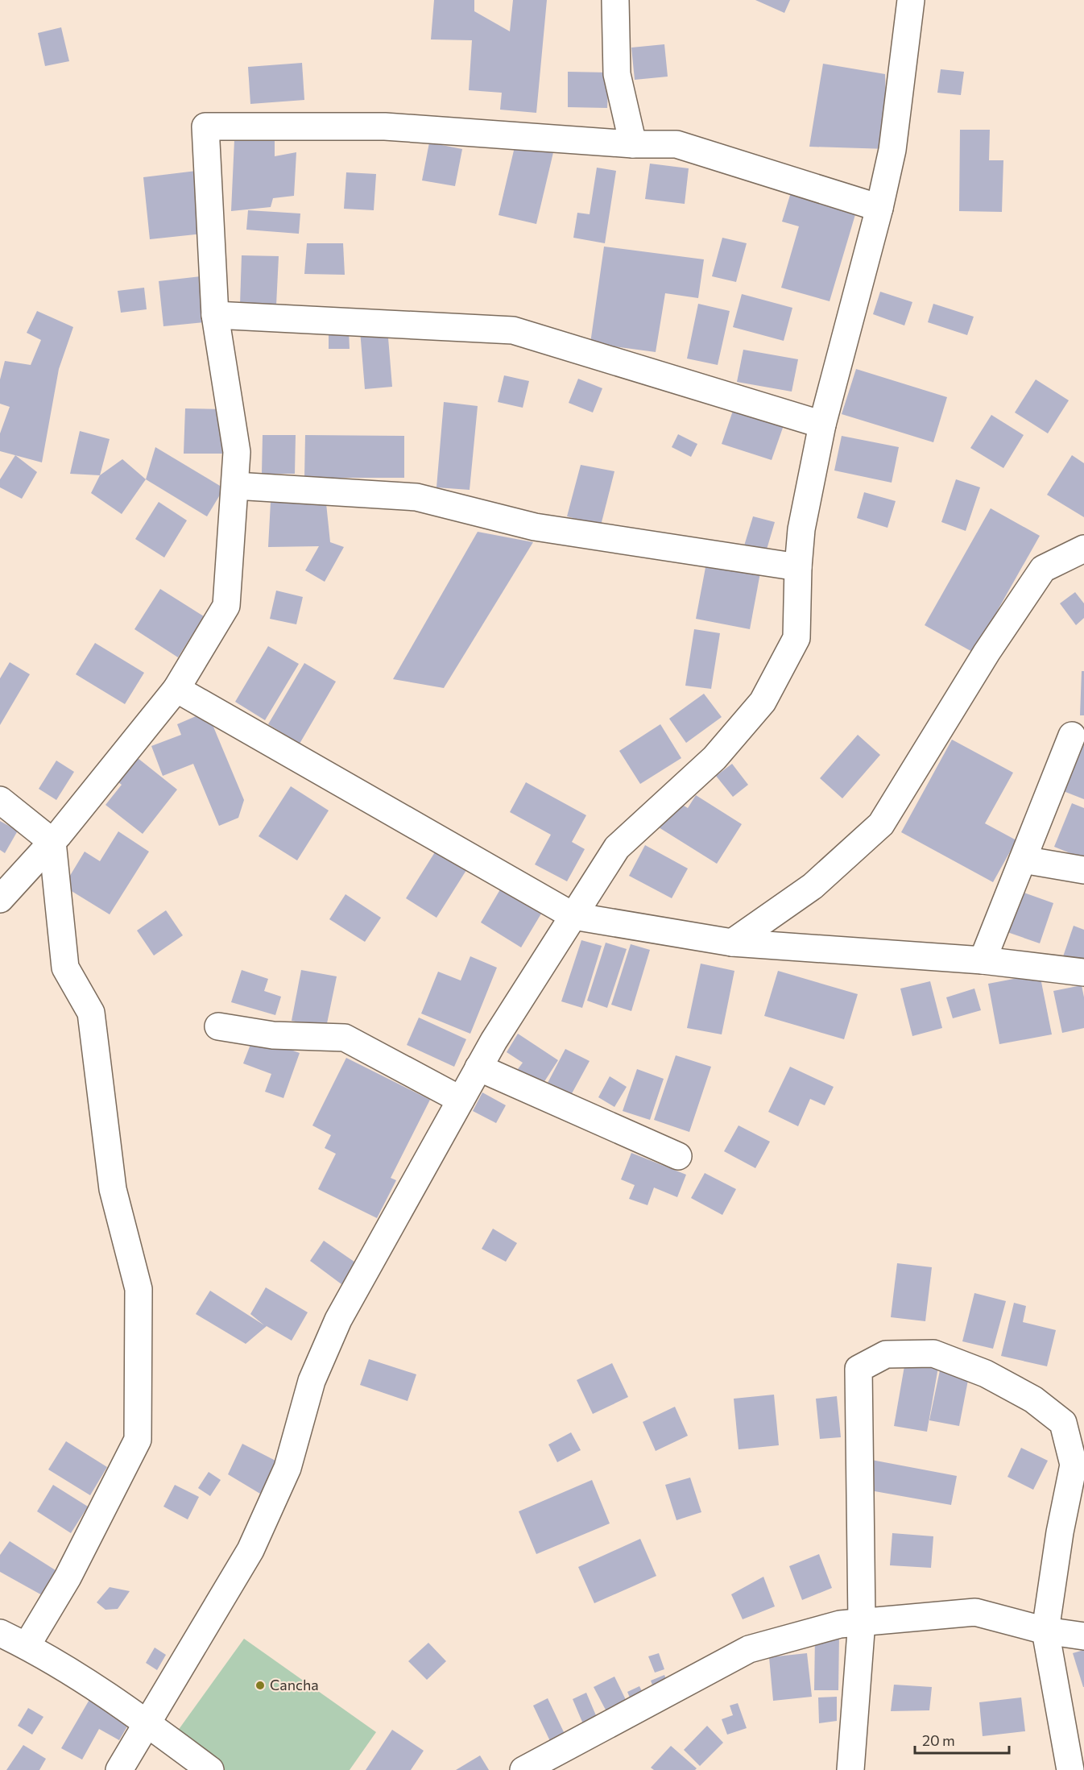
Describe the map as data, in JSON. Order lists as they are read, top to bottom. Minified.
{"places":["Cancha"],"scale_bar":"20 m"}
